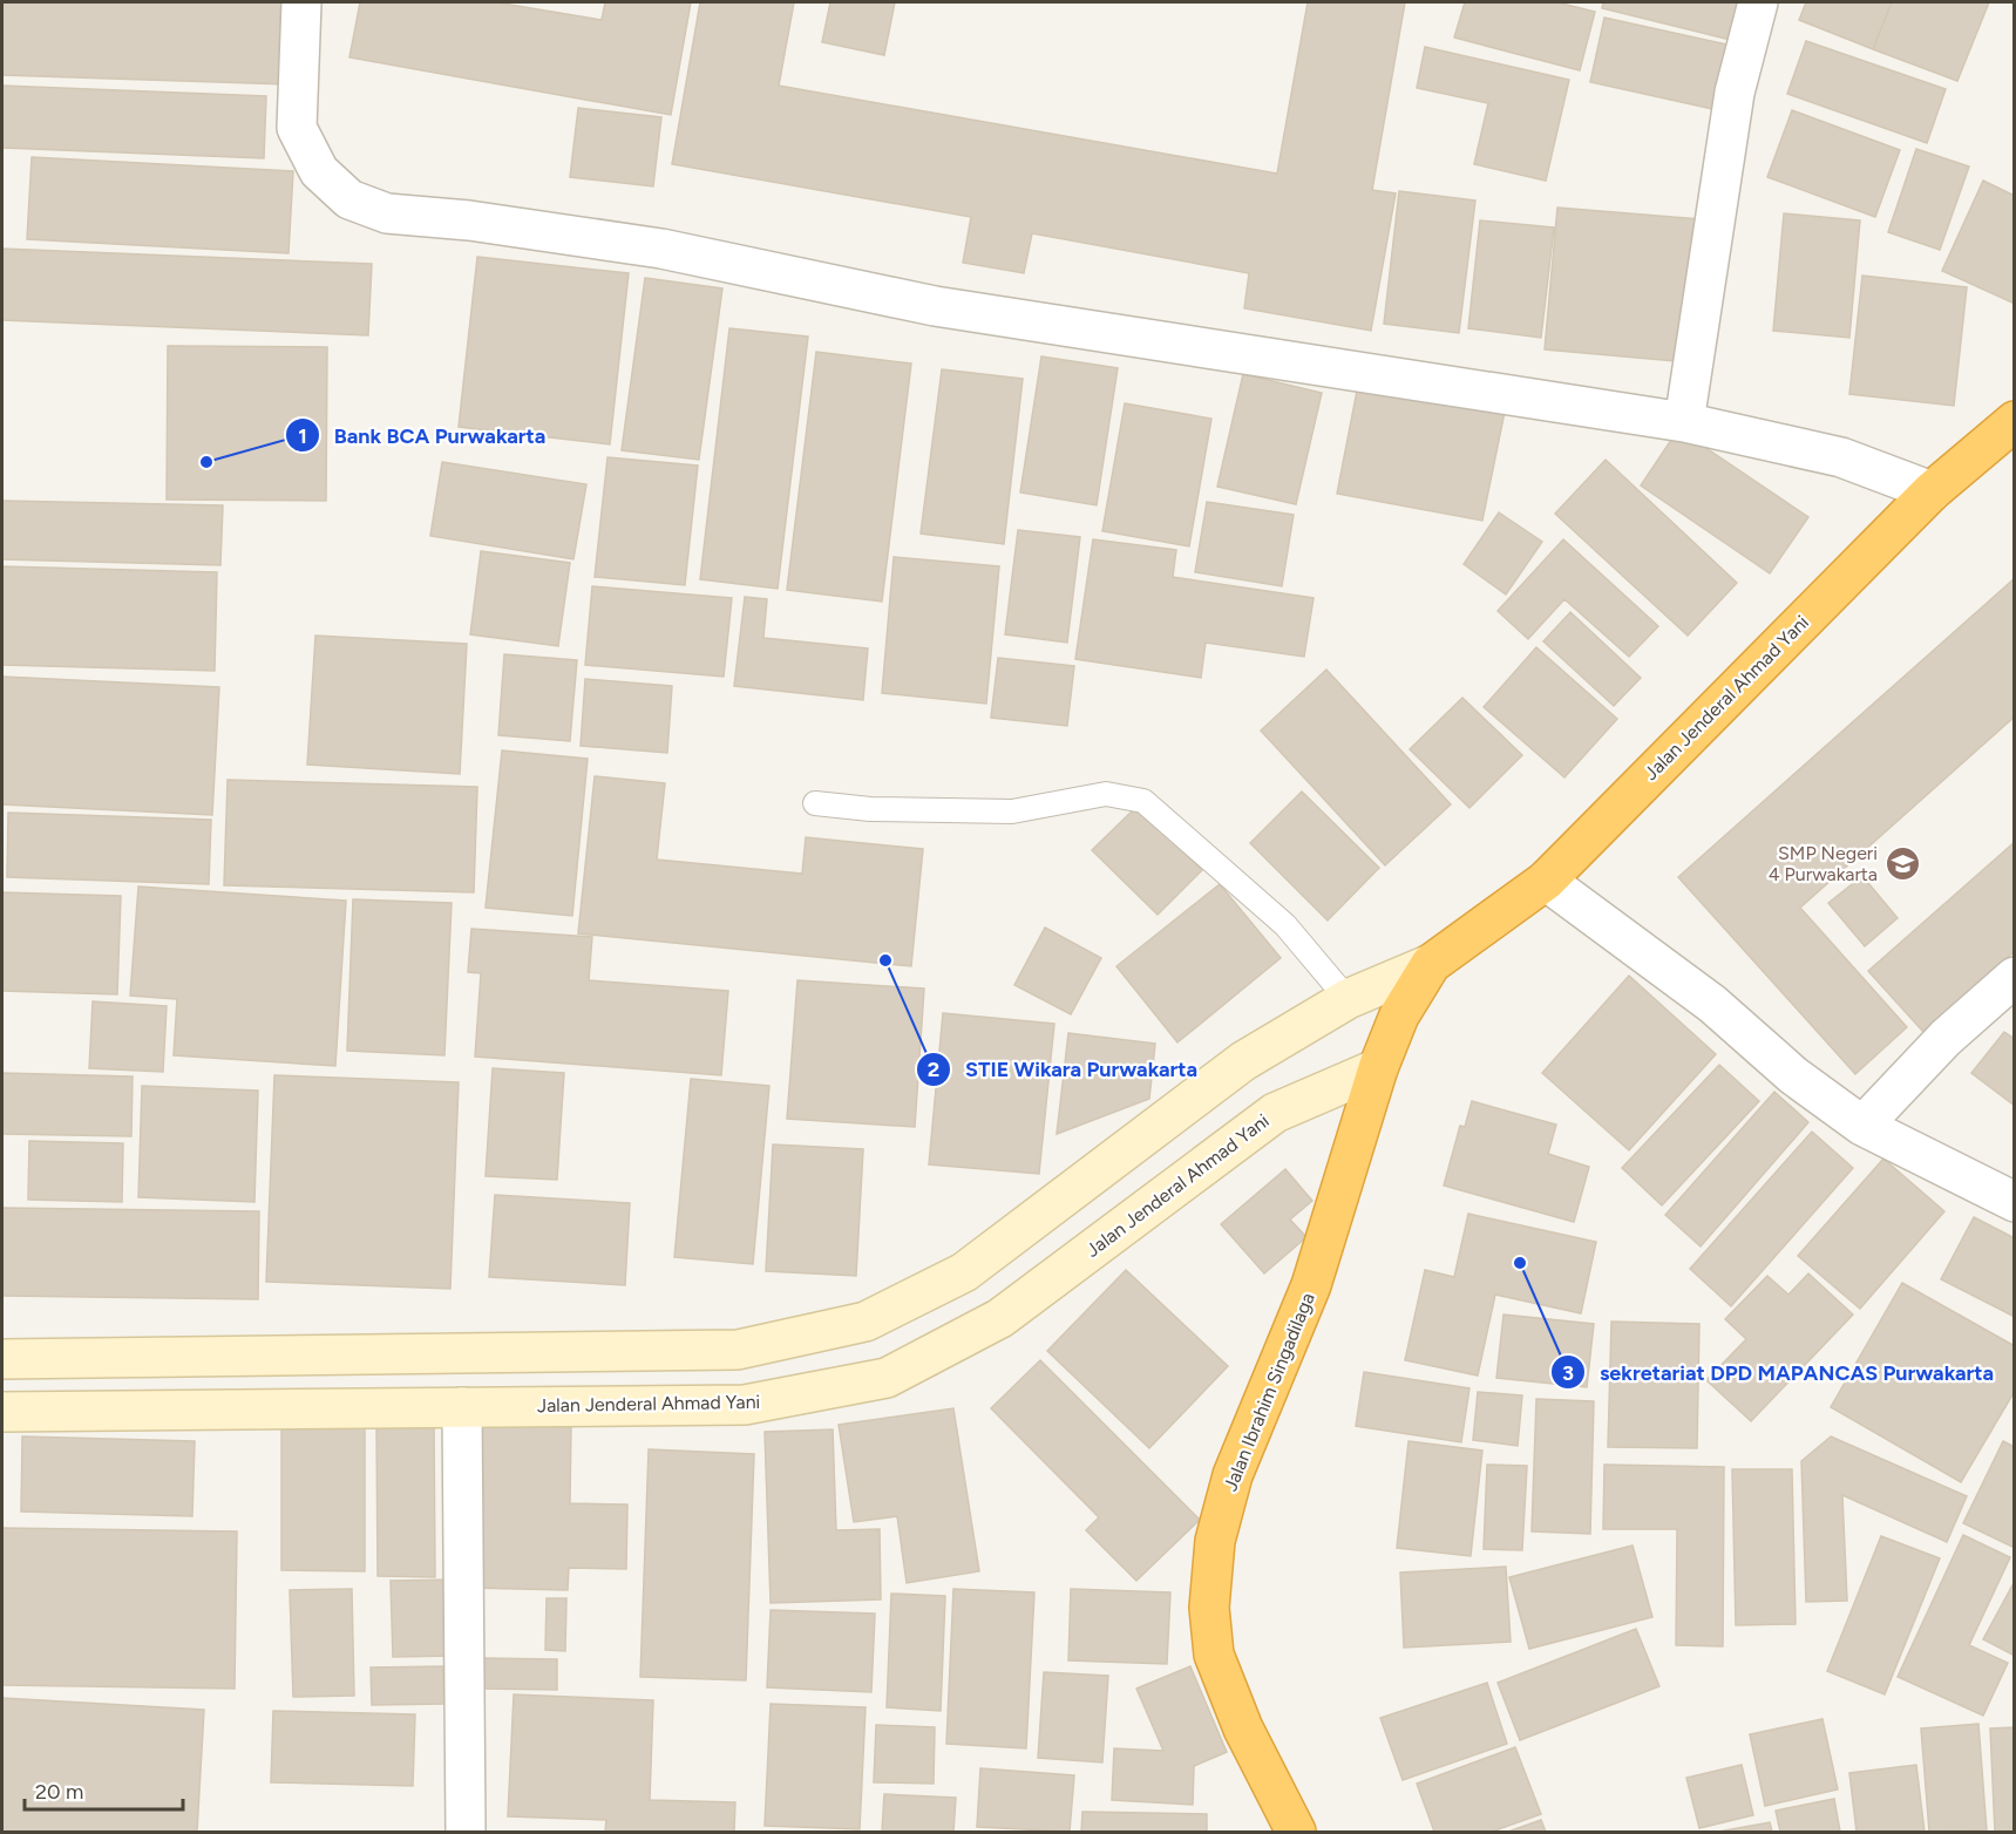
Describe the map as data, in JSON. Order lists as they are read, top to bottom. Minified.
{"streets":{"highway":["Jalan Jenderal Ahmad Yani","Jalan Ibrahim Singadilaga"]},"crossings":[["Jalan Jenderal Ahmad Yani","Jalan Ibrahim Singadilaga"]],"places":{"other":["Bank BCA Purwakarta","STIE Wikara Purwakarta","sekretariat DPD MAPANCAS Purwakarta"],"school or university":["SMP Negeri 4 Purwakarta"]},"scale_bar":"20 m"}
